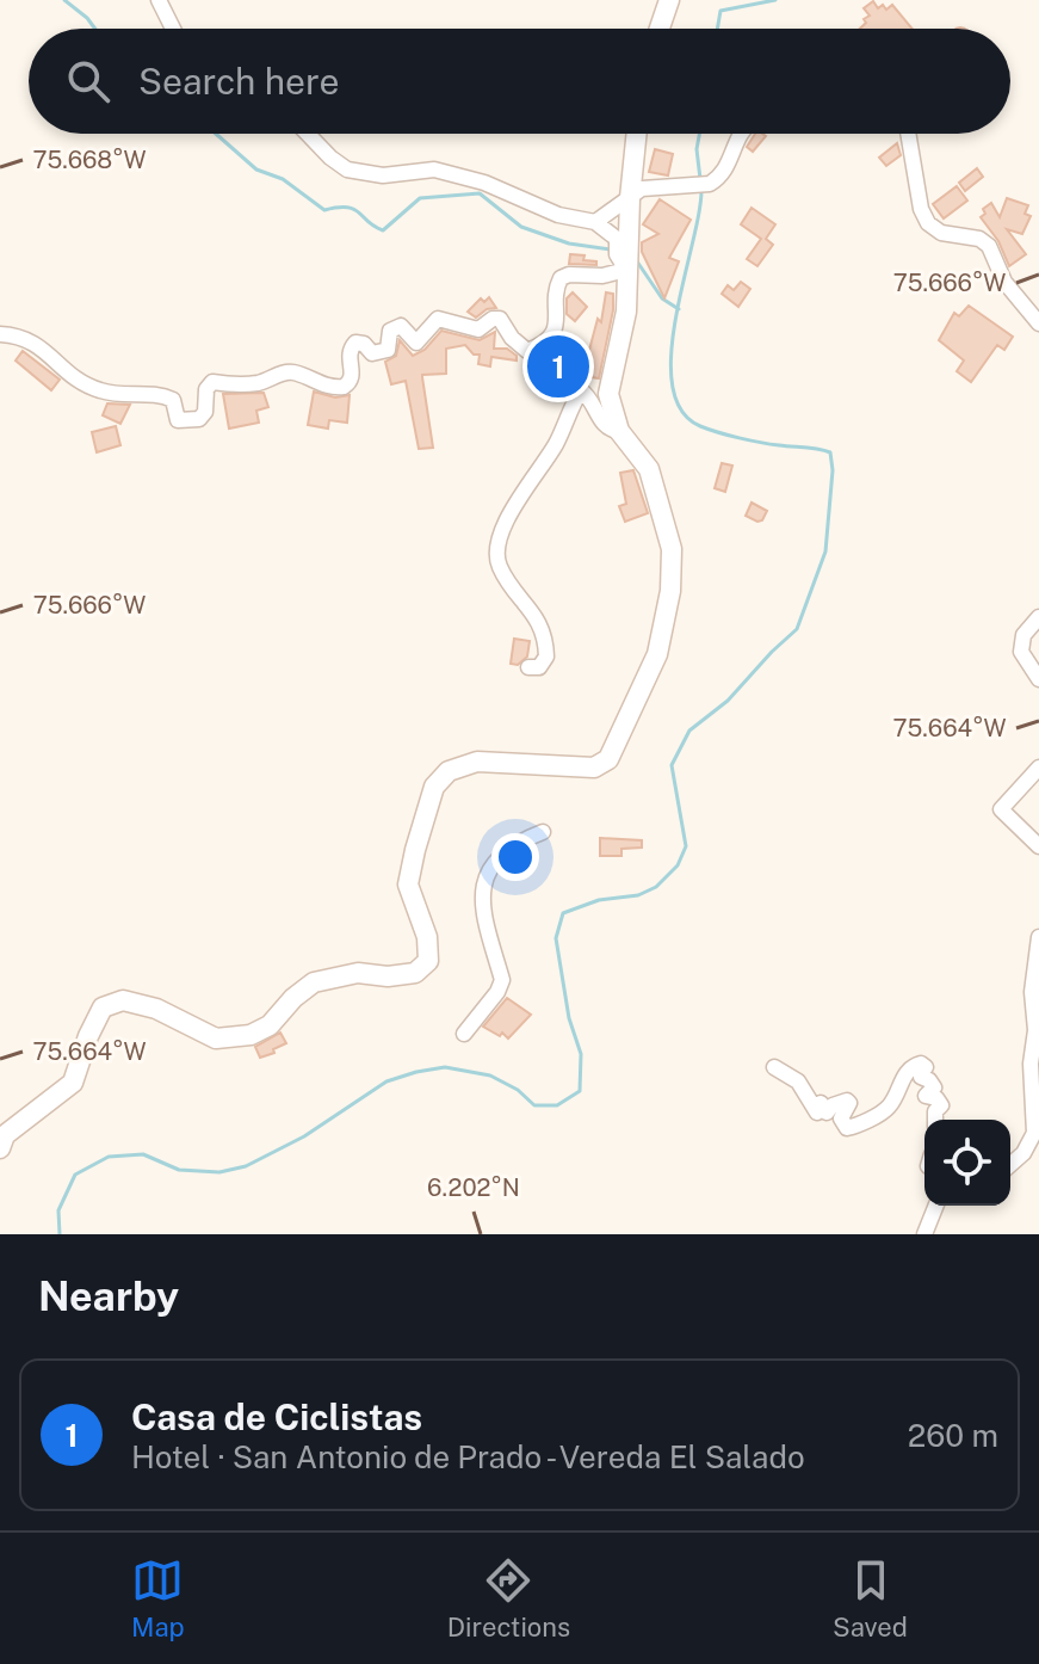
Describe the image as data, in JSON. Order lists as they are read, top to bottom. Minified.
{"page":{"search":"Search here","pins":"1","heading":"Nearby","list":[{"mark":"1","name":"Casa de Ciclistas","note":"Hotel · San Antonio de Prado - Vereda El Salado","value":"260 m"}],"nav":["Map","Directions","Saved"]},"coordinates":["75.668°W","75.666°W","75.664°W","6.202°N"]}
